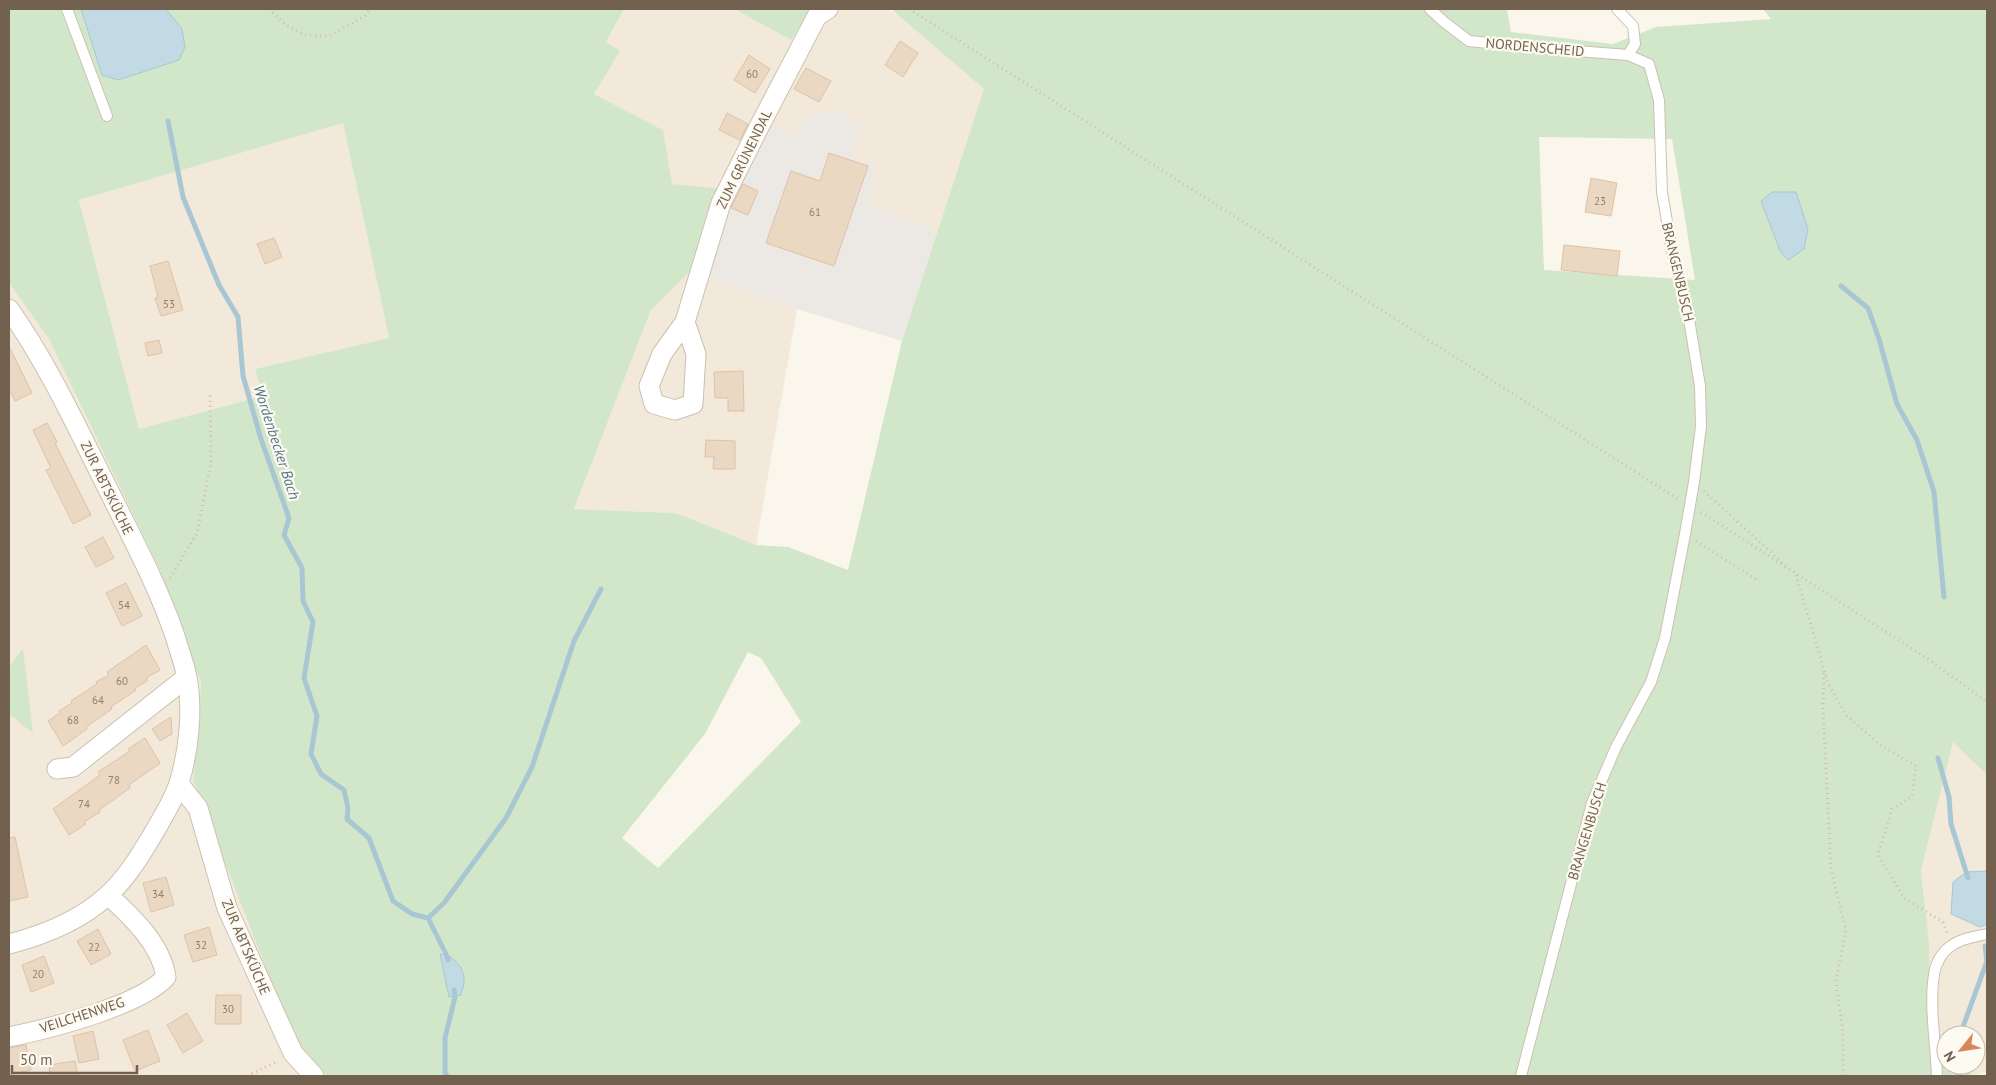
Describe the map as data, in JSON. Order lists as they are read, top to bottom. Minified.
{"streets":{"street":["ZUM GRÜNENDAL","ZUR ABTSKÜCHE","VEILCHENWEG"],"lane":["NORDENSCHEID","BRANGENBUSCH"]},"crossings":[["NORDENSCHEID","BRANGENBUSCH"],["ZUR ABTSKÜCHE","VEILCHENWEG"]],"water":["Wordenbecker Bach"],"house_numbers":["60","23","61","53","54","60","64","68","78","74","34","32","22","20","30"],"scale_bar":"50 m","north":"bottom left"}
